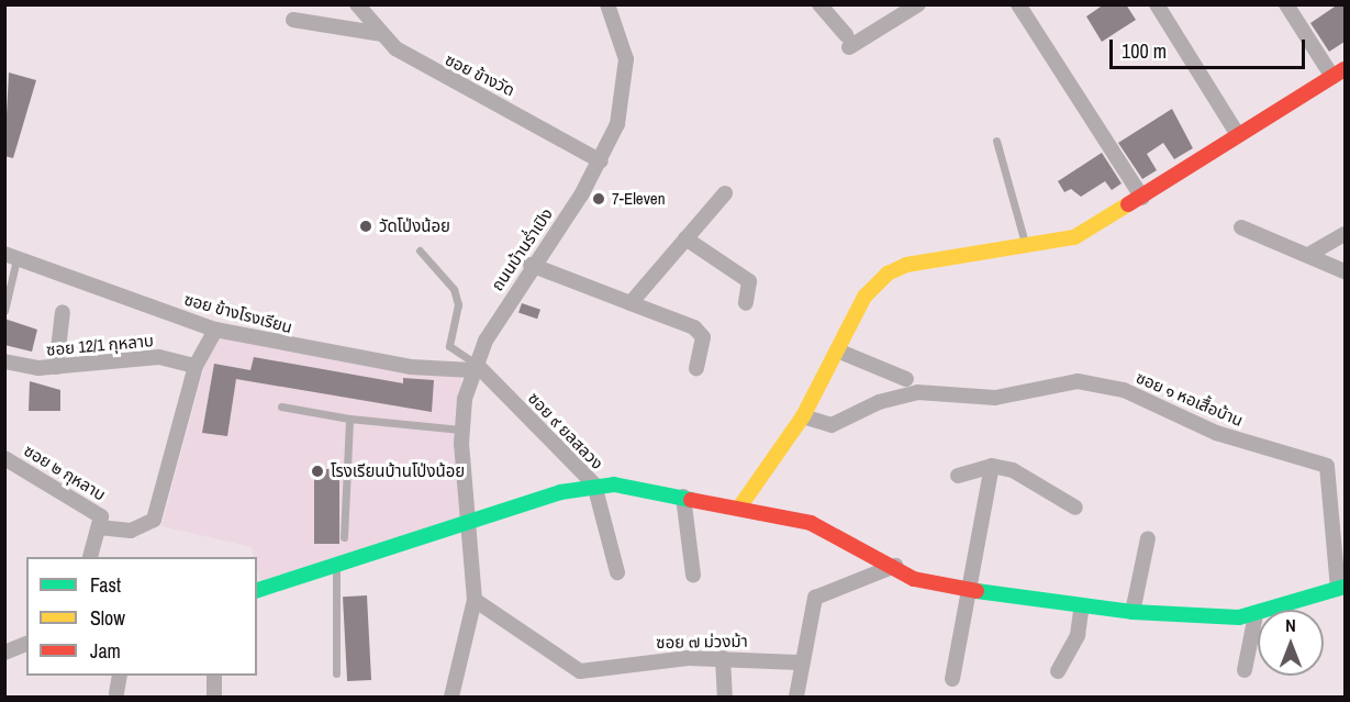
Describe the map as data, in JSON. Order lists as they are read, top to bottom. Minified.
{"streets":{"street":["ซอย ข้างวัด","ถนนบ้านร่ำเปิง","ซอย ข้างโรงเรียน","ซอย 12/1 กุหลาบ","ซอย ๑ หอเสื้อบ้าน","ซอย ๙ ยลสลวง","ซอย ๒ กุหลาบ","ซอย ๗ ม่วงม้า"]},"crossings":[["ซอย ข้างวัด","ถนนบ้านร่ำเปิง"],["ถนนบ้านร่ำเปิง","ซอย ข้างโรงเรียน"],["ถนนบ้านร่ำเปิง","ซอย ๙ ยลสลวง"],["ถนนบ้านร่ำเปิง","ซอย ๗ ม่วงม้า"],["ซอย ข้างโรงเรียน","ซอย ๙ ยลสลวง"]],"places":["7-Eleven","วัดโป่งน้อย","โรงเรียนบ้านโป่งน้อย"],"legend":["Fast","Slow","Jam"],"scale_bar":"100 m","north":"top"}
